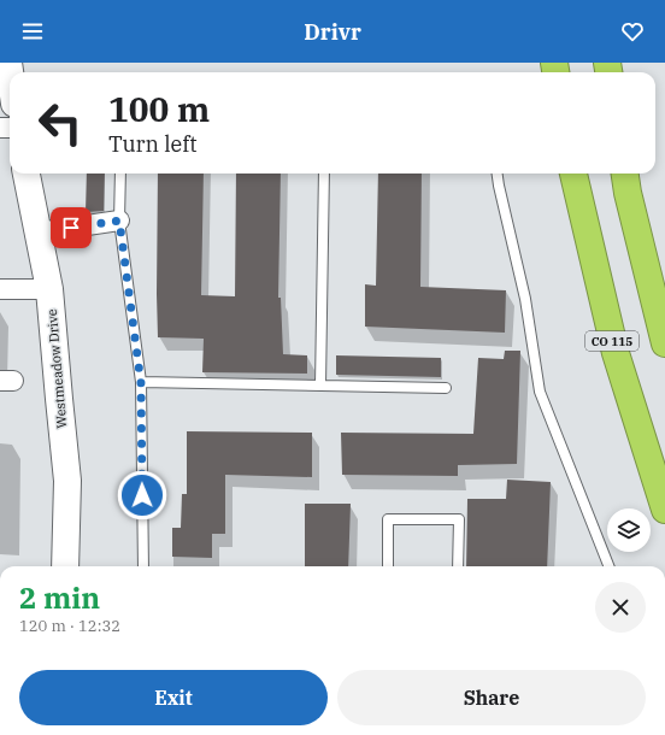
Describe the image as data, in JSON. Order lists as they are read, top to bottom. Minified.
{"streets":{"highway":["CO 115"],"street":["Westmeadow Drive"]},"page":{"header":"Drivr","turn":["100 m","Turn left"],"heading":["2 min","120 m · 12:32"],"buttons":["Exit","Share"]}}
